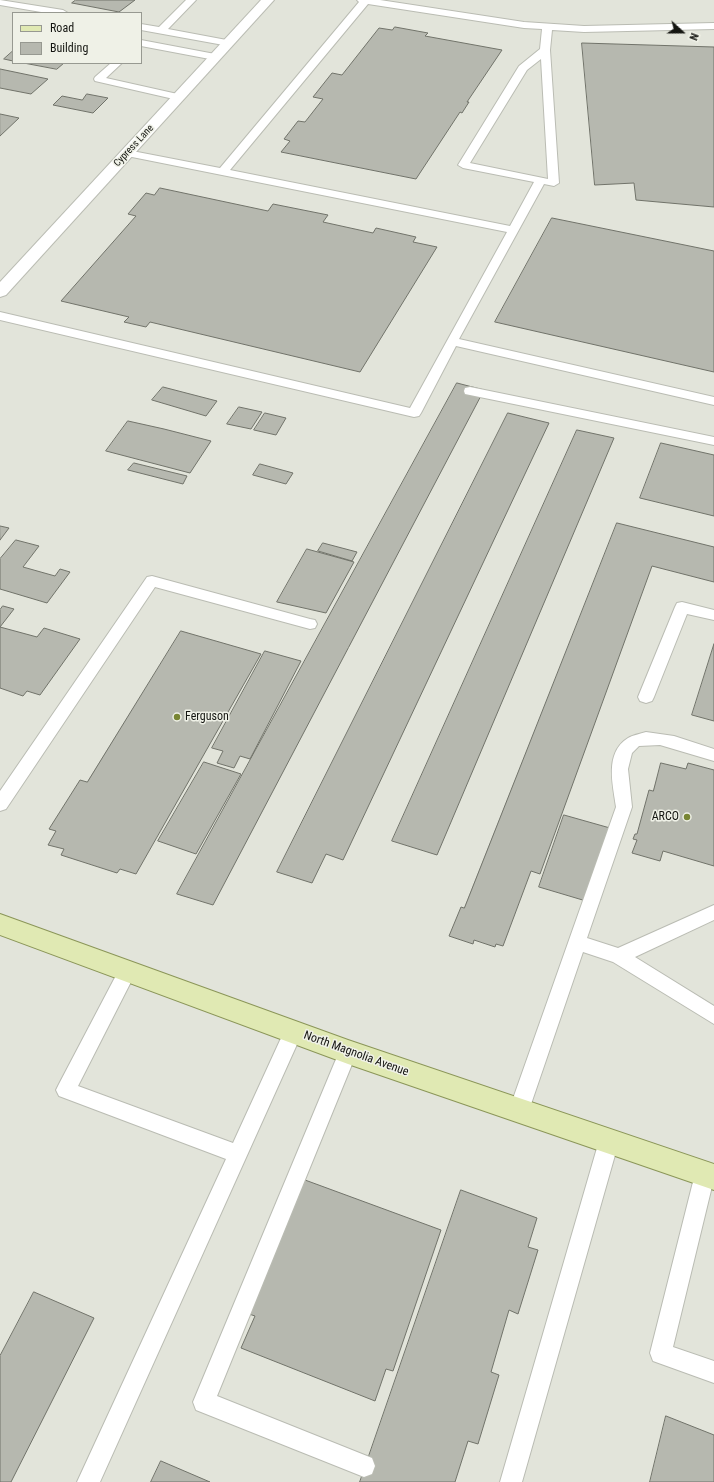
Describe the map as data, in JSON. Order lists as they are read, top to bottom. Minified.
{"streets":{"main road":["North Magnolia Avenue"],"street":["Cypress Lane"]},"places":["Ferguson","ARCO"],"legend":["Road","Building"],"north":"right"}
